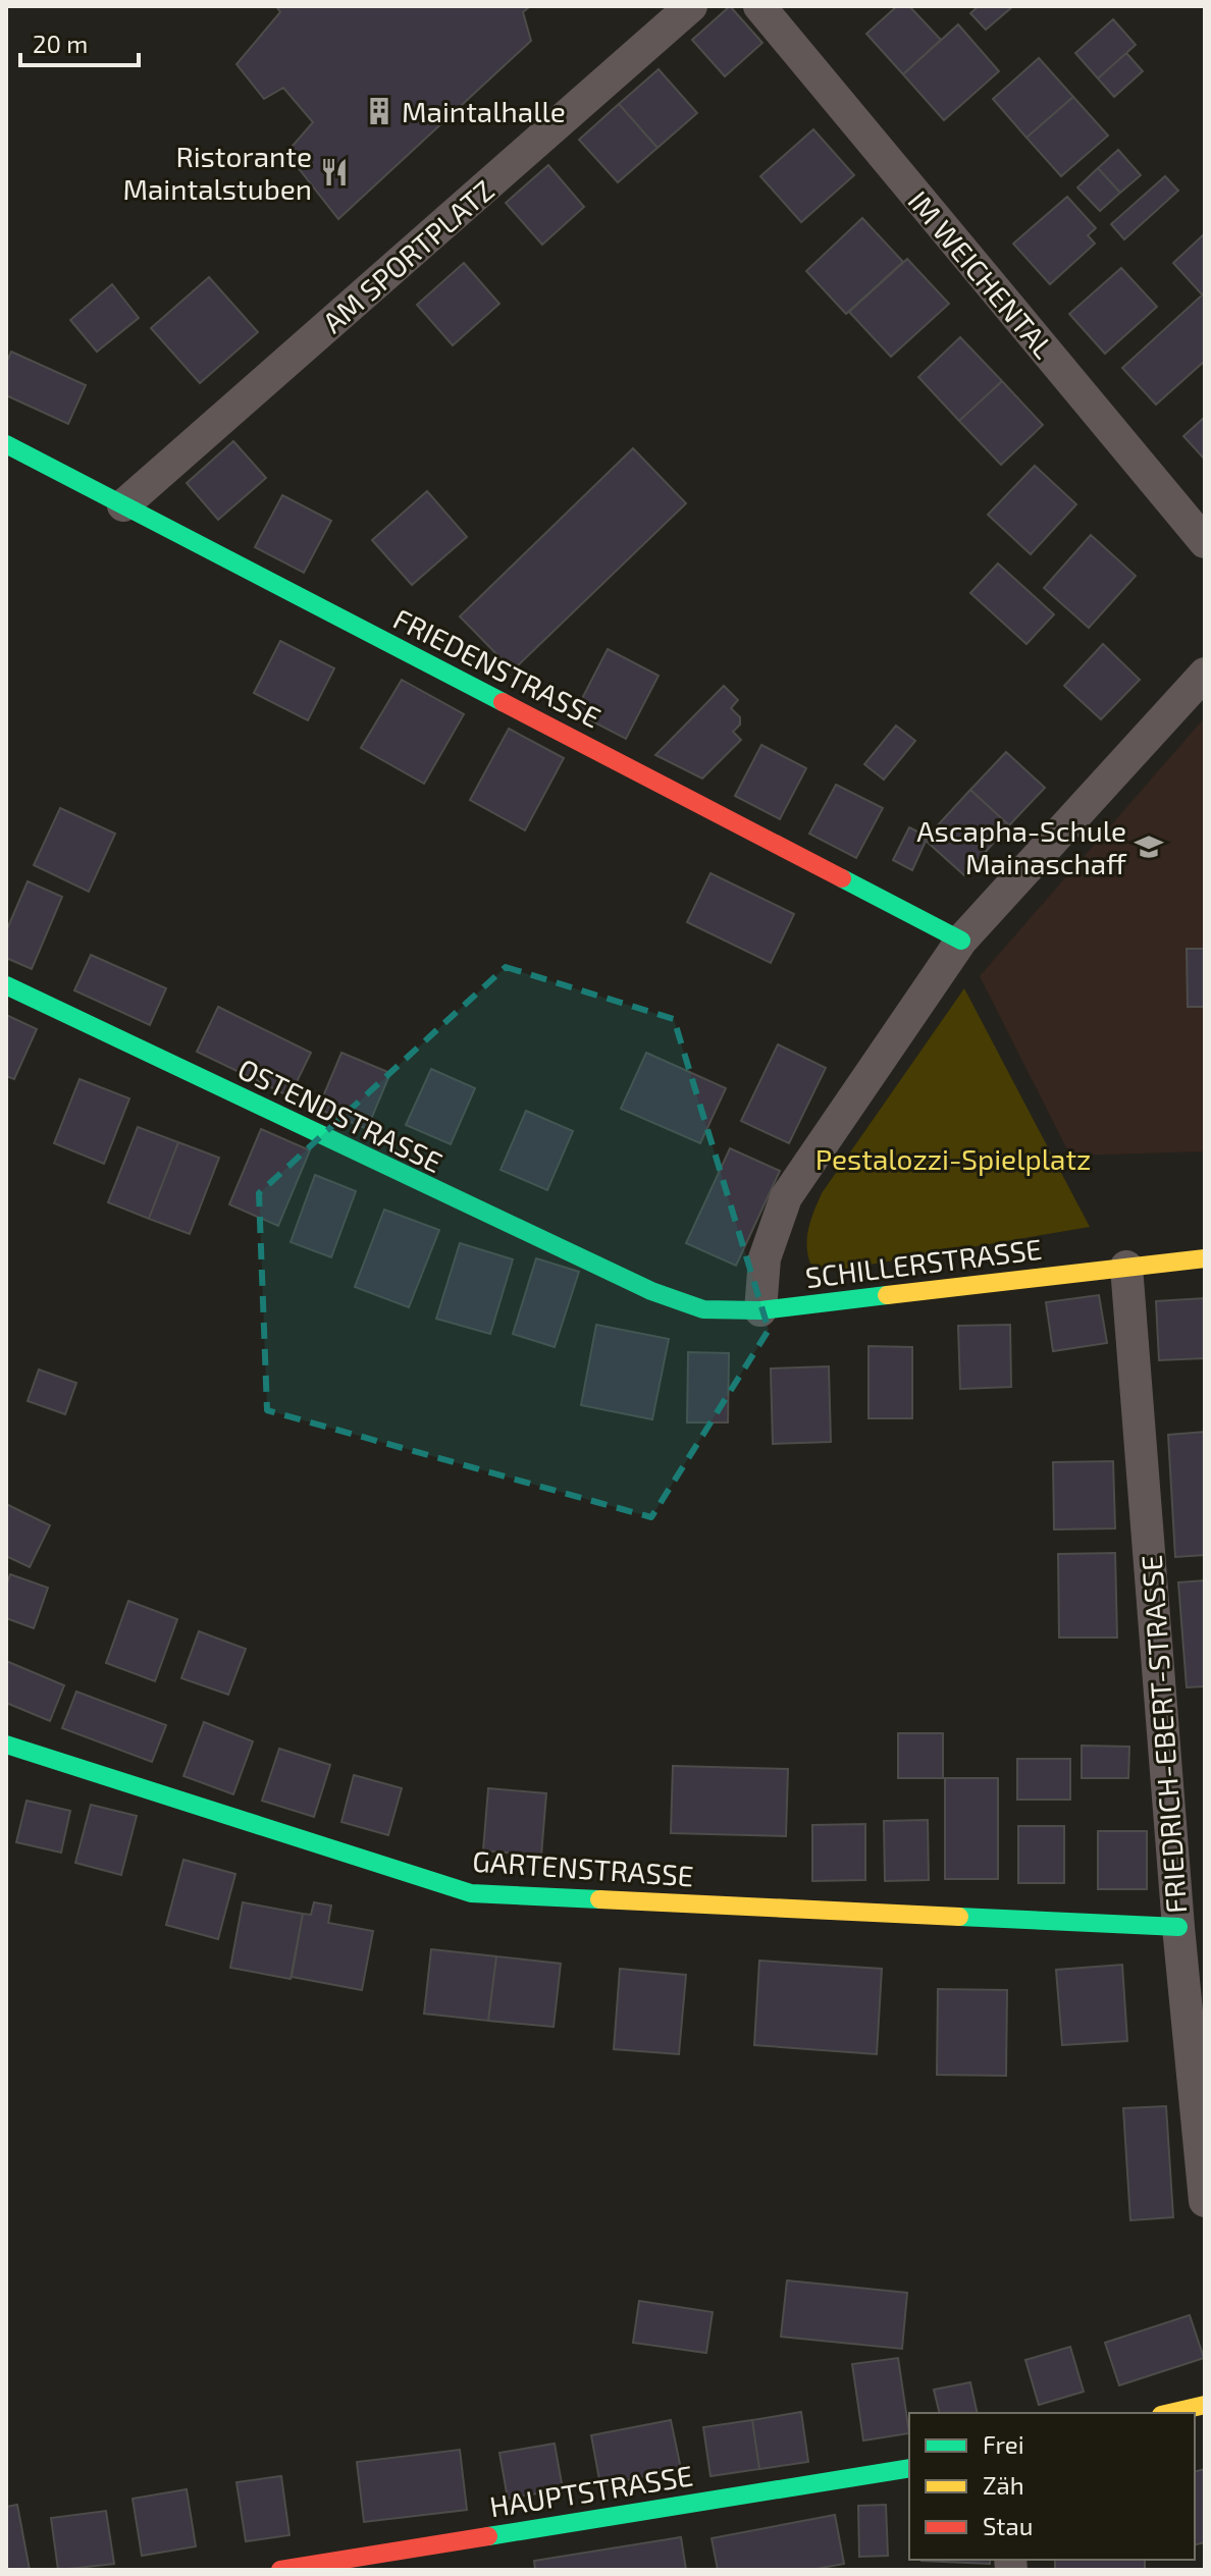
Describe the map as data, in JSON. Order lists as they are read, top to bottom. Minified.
{"streets":{"street":["AM SPORTPLATZ","IM WEICHENTAL","FRIEDENSTRASSE","OSTENDSTRASSE","SCHILLERSTRASSE","FRIEDRICH-EBERT-STRASSE","GARTENSTRASSE","HAUPTSTRASSE"]},"crossings":[["AM SPORTPLATZ","FRIEDENSTRASSE"],["OSTENDSTRASSE","SCHILLERSTRASSE"],["SCHILLERSTRASSE","FRIEDRICH-EBERT-STRASSE"],["FRIEDRICH-EBERT-STRASSE","GARTENSTRASSE"]],"parks":["Pestalozzi-Spielplatz"],"places":{"building":["Maintalhalle"],"restaurant":["Ristorante Maintalstuben"],"school or university":["Ascapha-Schule Mainaschaff"]},"legend":["Frei","Zäh","Stau"],"scale_bar":"20 m"}
